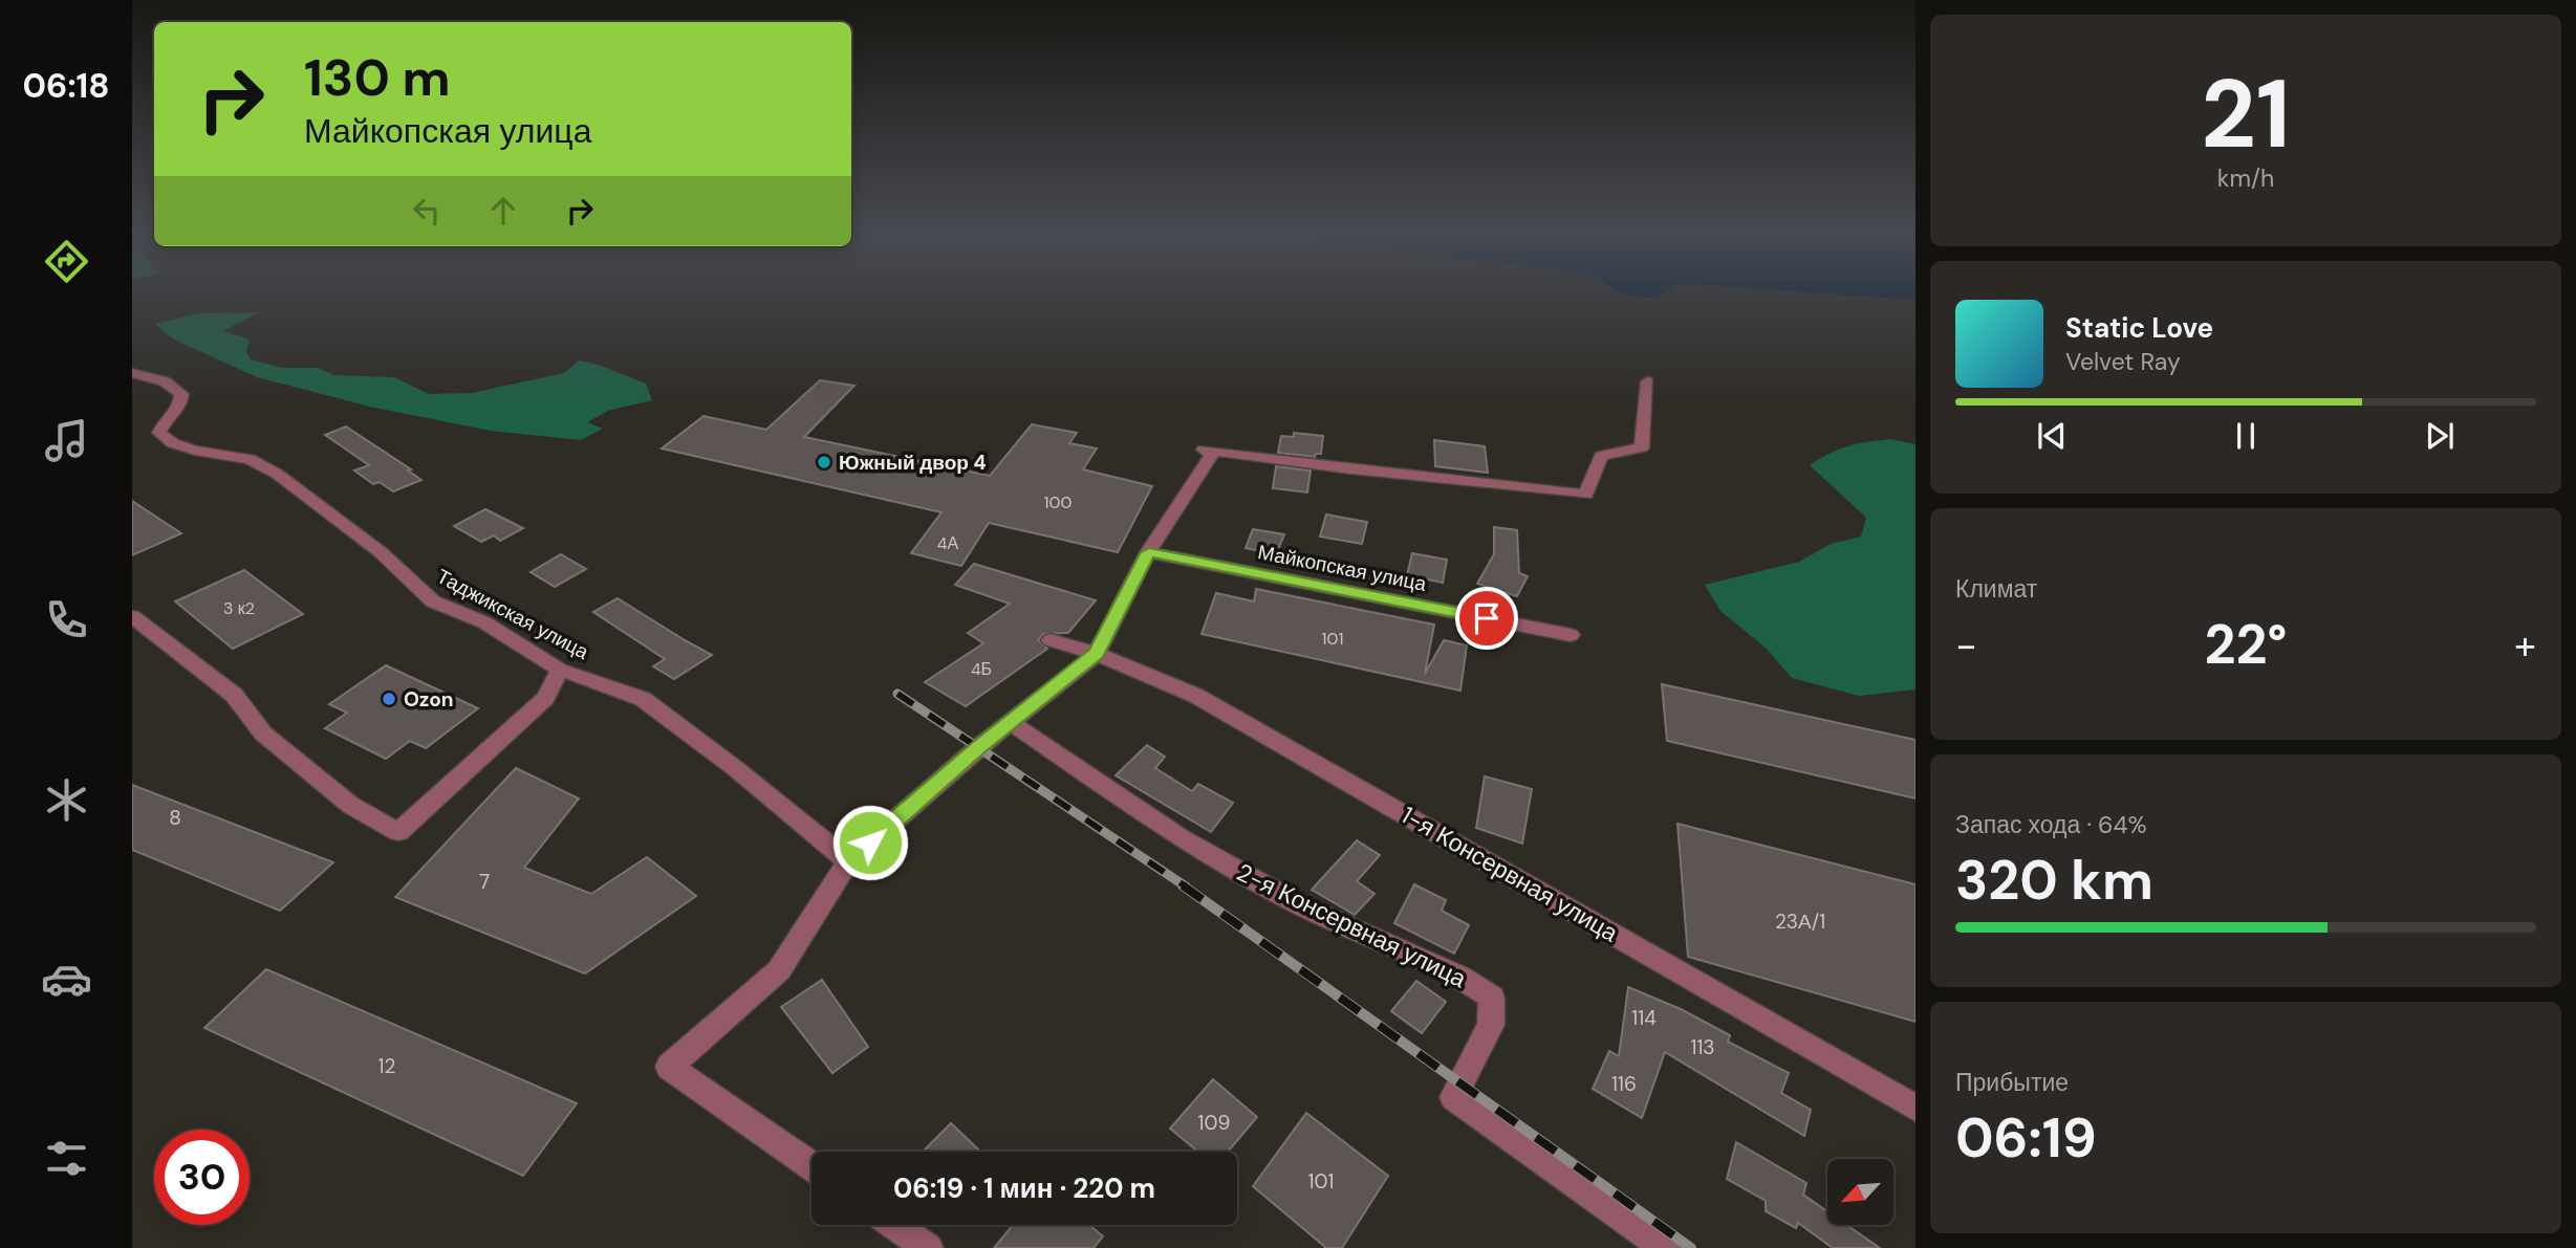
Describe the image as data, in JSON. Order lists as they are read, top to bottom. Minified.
{"streets":{"street":["Майкопская улица","Таджикская улица","1-я Консервная улица","2-я Консервная улица"]},"places":["Южный двор 4","Ozon"],"house_numbers":["100","4А","3 к2","101","4Б","8","7","23А/1","114","113","12","116","109","101"],"north":"bottom left","page":{"tabs":"06:18","tile":[["21","km/h"],"Климат",["Запас хода · 64%","320 km"],["Прибытие","06:19"]],"turn":["130 m","Майкопская улица"],"song":["Static Love","Velvet Ray"],"heat":["−","22°","+"],"limit":"30","trip":"06:19 · 1 мин · 220 m"}}
